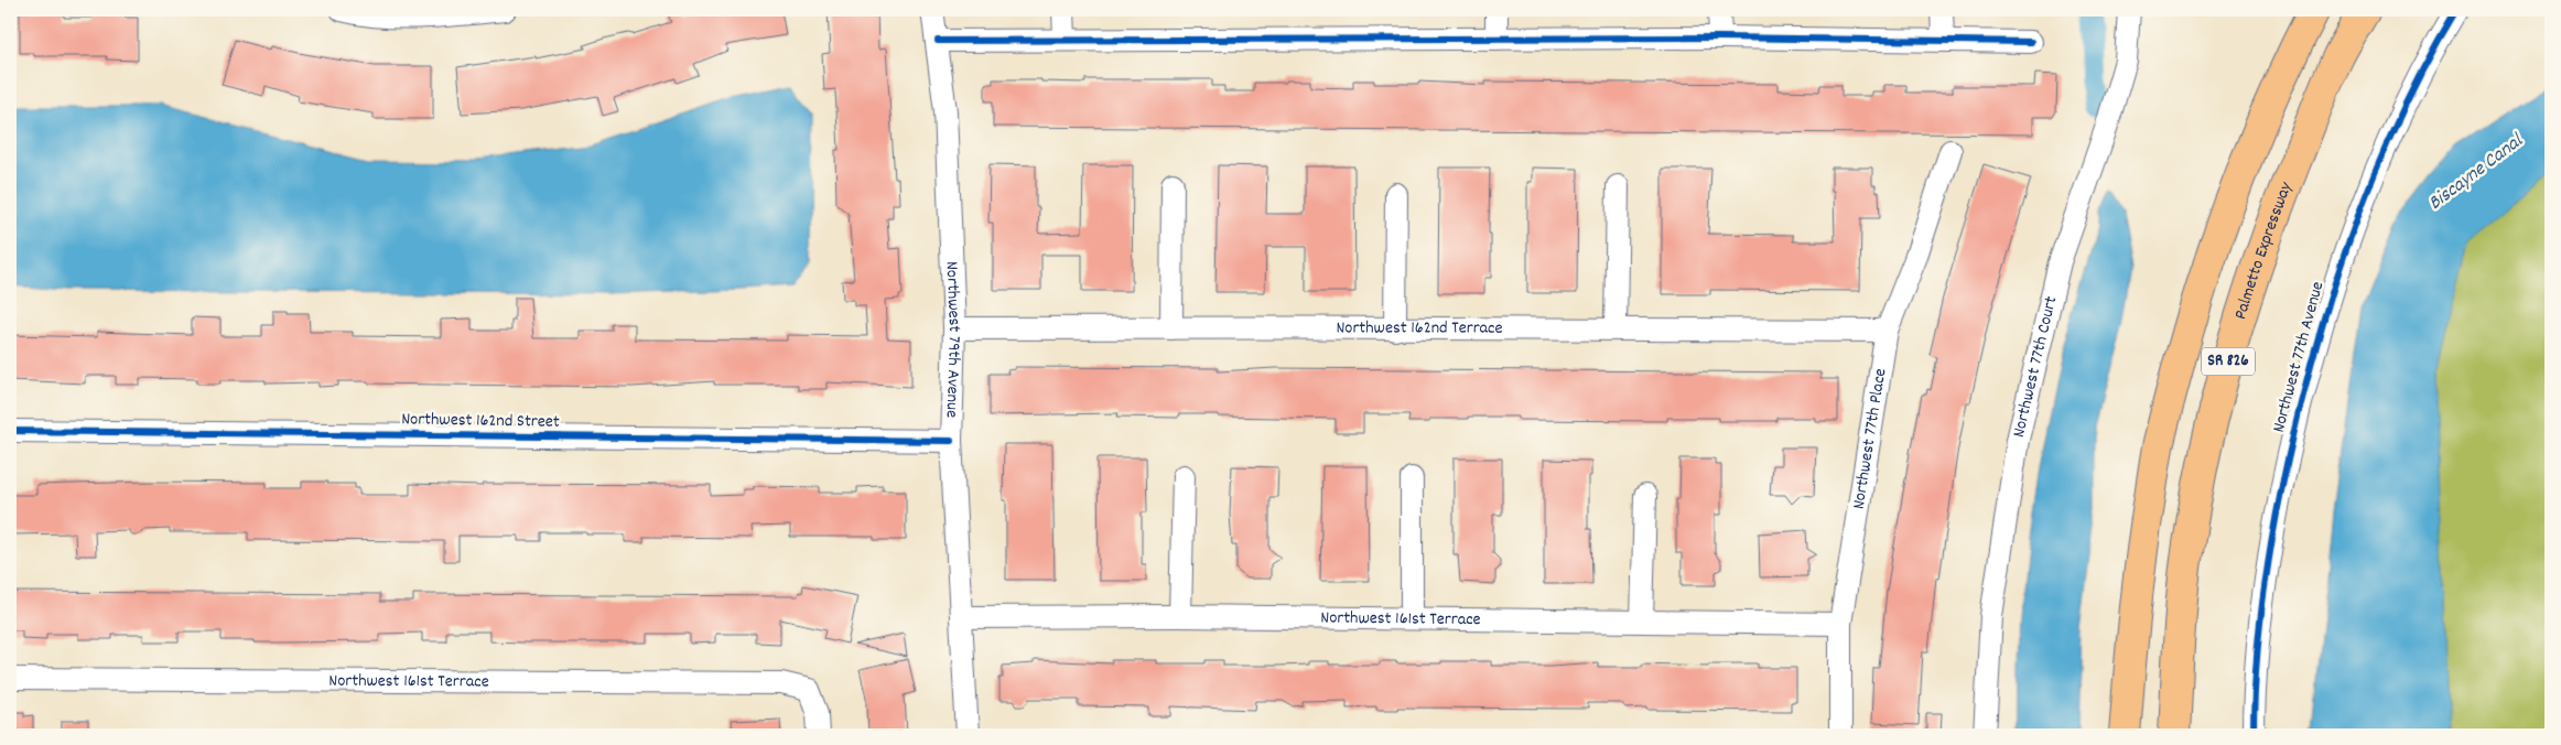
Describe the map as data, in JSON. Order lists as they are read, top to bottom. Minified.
{"streets":{"highway":["Palmetto Expressway","SR 826"],"street":["Northwest 162nd Terrace","Northwest 79th Avenue","Northwest 77th Avenue","Northwest 77th Court","Northwest 162nd Street","Northwest 77th Place","Northwest 161st Terrace"]},"crossings":[["Northwest 162nd Terrace","Northwest 79th Avenue"],["Northwest 162nd Terrace","Northwest 77th Place"],["Northwest 79th Avenue","Northwest 162nd Street"],["Northwest 79th Avenue","Northwest 161st Terrace"],["Northwest 77th Place","Northwest 161st Terrace"]],"water":["Biscayne Canal"]}
